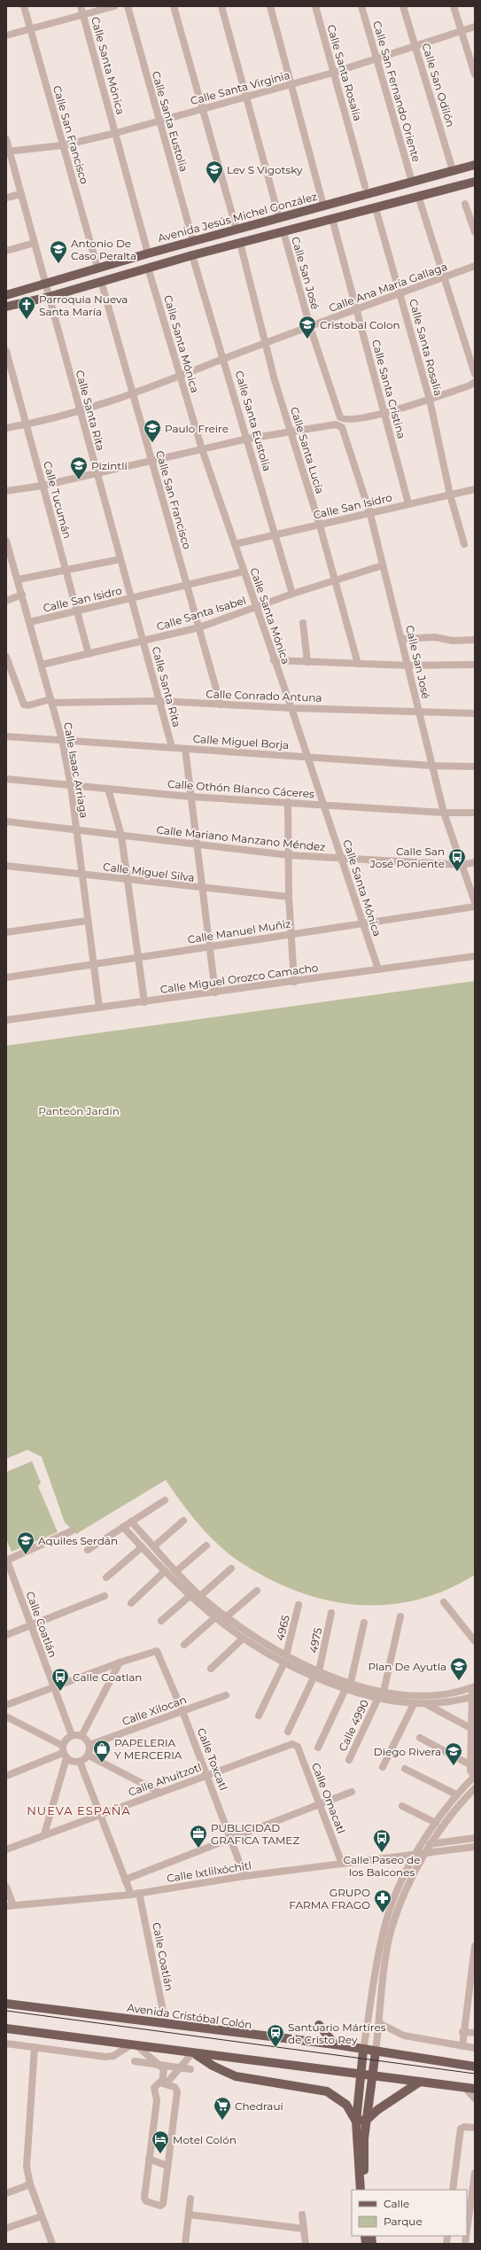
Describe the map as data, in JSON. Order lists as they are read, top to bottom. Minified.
{"streets":{"main road":["Avenida Jesús Michel González","Avenida Cristóbal Colón"],"street":["Calle Santa Mónica","Calle Santa Rosalía","Calle San Odilón","Calle Santa Virginia","Calle San Fernando Oriente","Calle Santa Eustolia","Calle San Francisco","Calle San José","Calle Ana María Gallaga","Calle Santa Cristina","Calle Santa Rita","Calle Santa Lucía","Calle Tucumán","Calle San Isidro","Calle Santa Isabel","Calle Conrado Antuna","Calle Miguel Borja","Calle Isaac Arriaga","Calle Othón Blanco Cáceres","Calle Mariano Manzano Méndez","Calle Miguel Silva","Calle Manuel Muñiz","Calle Miguel Orozco Camacho","Calle Coatlán","4965","4975","Calle Xilocan","Calle 4990","Calle Toxcatl","Calle Ahuítzotl","Calle Omacatl","Calle Ixtlilxóchitl"]},"crossings":[["Calle Santa Mónica","Calle Santa Virginia"],["Calle Santa Mónica","Avenida Jesús Michel González"],["Calle Santa Mónica","Calle Ana María Gallaga"],["Calle Santa Mónica","Calle San Isidro"],["Calle Santa Mónica","Calle Santa Isabel"],["Calle Santa Mónica","Calle Conrado Antuna"],["Calle Santa Mónica","Calle Miguel Borja"],["Calle Santa Mónica","Calle Othón Blanco Cáceres"],["Calle Santa Mónica","Calle Mariano Manzano Méndez"],["Calle Santa Mónica","Calle Manuel Muñiz"],["Calle Santa Mónica","Calle Miguel Orozco Camacho"],["Calle Santa Rosalía","Calle Santa Virginia"],["Calle Santa Rosalía","Calle Ana María Gallaga"],["Calle Santa Rosalía","Calle San Isidro"],["Calle San Odilón","Calle Santa Virginia"],["Calle San Odilón","Avenida Jesús Michel González"],["Calle Santa Virginia","Calle San Fernando Oriente"],["Calle Santa Virginia","Calle Santa Eustolia"],["Calle Santa Virginia","Calle San Francisco"],["Calle Santa Virginia","Calle Santa Rita"],["Calle San Fernando Oriente","Avenida Jesús Michel González"],["Calle Santa Eustolia","Avenida Jesús Michel González"],["Calle Santa Eustolia","Calle Ana María Gallaga"],["Calle Santa Eustolia","Calle San Isidro"],["Calle Santa Eustolia","Calle Santa Isabel"],["Calle San Francisco","Avenida Jesús Michel González"],["Calle San Francisco","Calle Ana María Gallaga"],["Calle San Francisco","Calle San Isidro"],["Calle San Francisco","Calle Santa Isabel"],["Calle San Francisco","Calle Conrado Antuna"],["Avenida Jesús Michel González","Calle Santa Rita"],["Calle San José","Calle Ana María Gallaga"],["Calle San José","Calle Santa Cristina"],["Calle San José","Calle Santa Lucía"],["Calle San José","Calle San Isidro"],["Calle San José","Calle Santa Isabel"],["Calle San José","Calle Conrado Antuna"],["Calle San José","Calle Miguel Borja"],["Calle San José","Calle Othón Blanco Cáceres"],["Calle San José","Calle Mariano Manzano Méndez"],["Calle Ana María Gallaga","Calle Santa Cristina"],["Calle Ana María Gallaga","Calle Santa Rita"],["Calle Ana María Gallaga","Calle Santa Lucía"],["Calle Ana María Gallaga","Calle Tucumán"],["Calle Santa Cristina","Calle San Isidro"],["Calle Santa Rita","Calle San Isidro"],["Calle Santa Rita","Calle Santa Isabel"],["Calle Santa Rita","Calle Conrado Antuna"],["Calle Santa Rita","Calle Miguel Borja"],["Calle Santa Lucía","Calle San Isidro"],["Calle Santa Lucía","Calle Santa Isabel"],["Calle Tucumán","Calle San Isidro"],["Calle Tucumán","Calle Santa Isabel"],["Calle San Isidro","Calle Isaac Arriaga"],["Calle Santa Isabel","Calle Isaac Arriaga"],["Calle Conrado Antuna","Calle Isaac Arriaga"],["Calle Miguel Borja","Calle Isaac Arriaga"],["Calle Isaac Arriaga","Calle Othón Blanco Cáceres"],["Calle Isaac Arriaga","Calle Mariano Manzano Méndez"],["Calle Isaac Arriaga","Calle Miguel Silva"],["Calle Isaac Arriaga","Calle Manuel Muñiz"],["Calle Isaac Arriaga","Calle Miguel Orozco Camacho"],["Calle Coatlán","Calle Xilocan"],["Calle Coatlán","Calle Ixtlilxóchitl"],["Calle Coatlán","Avenida Cristóbal Colón"],["Calle Xilocan","Calle Toxcatl"],["Calle Toxcatl","Calle Ahuítzotl"],["Calle Toxcatl","Calle Ixtlilxóchitl"],["Calle Ahuítzotl","Calle Omacatl"],["Calle Omacatl","Calle Ixtlilxóchitl"]],"districts":["NUEVA ESPAÑA"],"parks":["Panteón Jardín"],"places":{"school or university":["Lev S Vigotsky","Antonio De Caso Peralta","Cristobal Colon","Paulo Freire","Pizintli","Aquiles Serdán","Plan De Ayutla","Diego Rivera"],"church":["Parroquia Nueva Santa María"],"bus stop":["Calle San José Poniente","Calle Coatlan","Calle Paseo de los Balcones"],"shop":["PAPELERIA Y MERCERIA"],"office":["PUBLICIDAD GRAFICA TAMEZ"],"pharmacy":["GRUPO FARMA FRAGO"],"station":["Santuario Mártires de Cristo Rey"],"supermarket":["Chedraui"],"hotel":["Motel Colón"]},"legend":["Calle","Parque"]}
